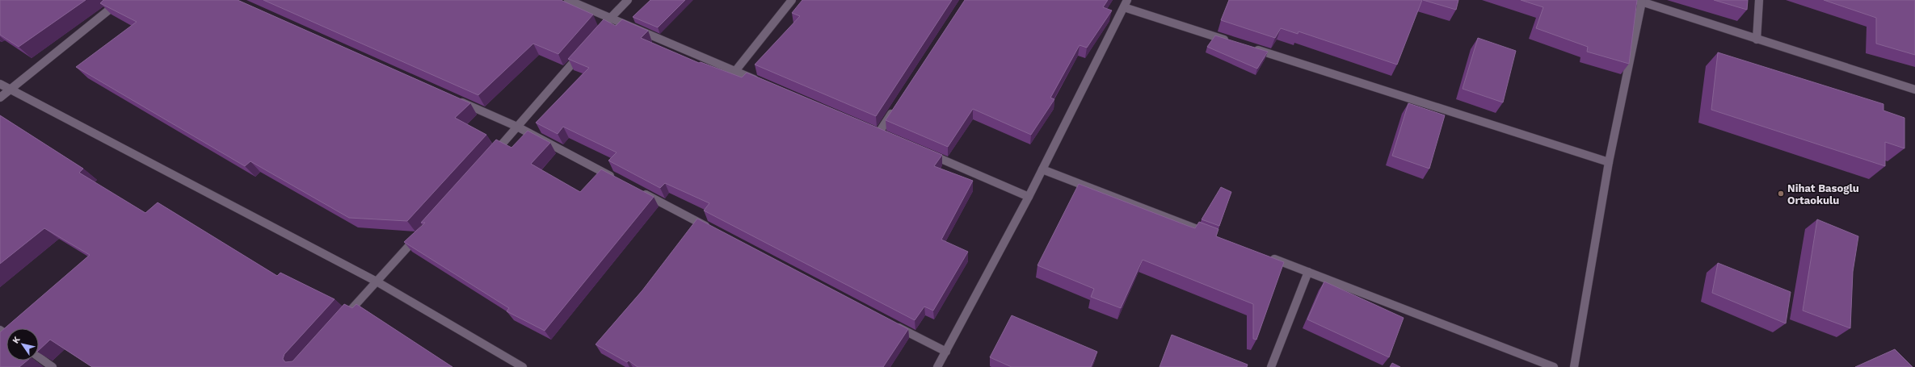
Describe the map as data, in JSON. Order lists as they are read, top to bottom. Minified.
{"places":["Nihat Basoglu Ortaokulu"],"north":"top left"}
